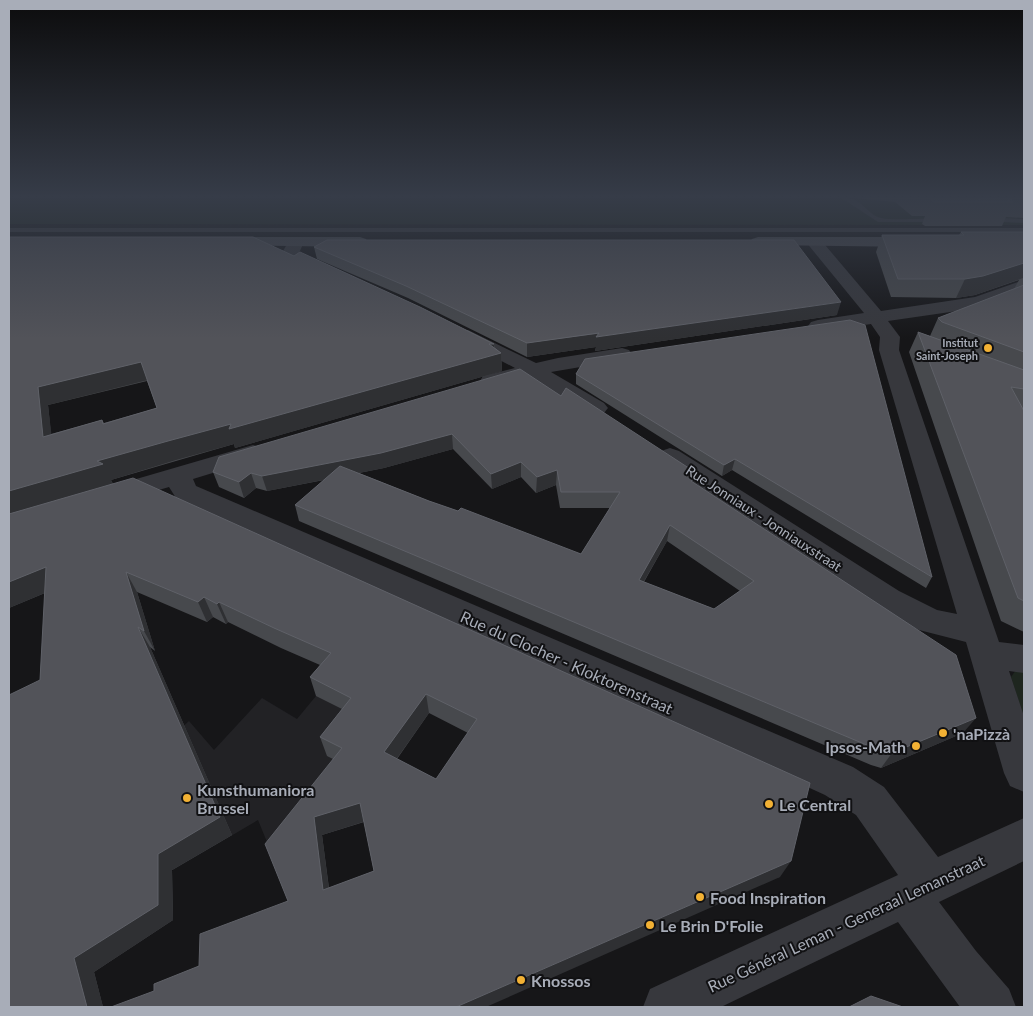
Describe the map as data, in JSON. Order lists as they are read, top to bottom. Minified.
{"streets":{"street":["Rue Jonniaux - Jonniauxstraat","Rue du Clocher - Kloktorenstraat","Rue Général Leman - Generaal Lemanstraat"]},"crossings":[["Rue du Clocher - Kloktorenstraat","Rue Général Leman - Generaal Lemanstraat"]],"places":["Institut Saint-Joseph","'naPizzà","Ipsos-Math","Kunsthumaniora Brussel","Le Central","Food Inspiration","Le Brin D'Folie","Knossos"]}
